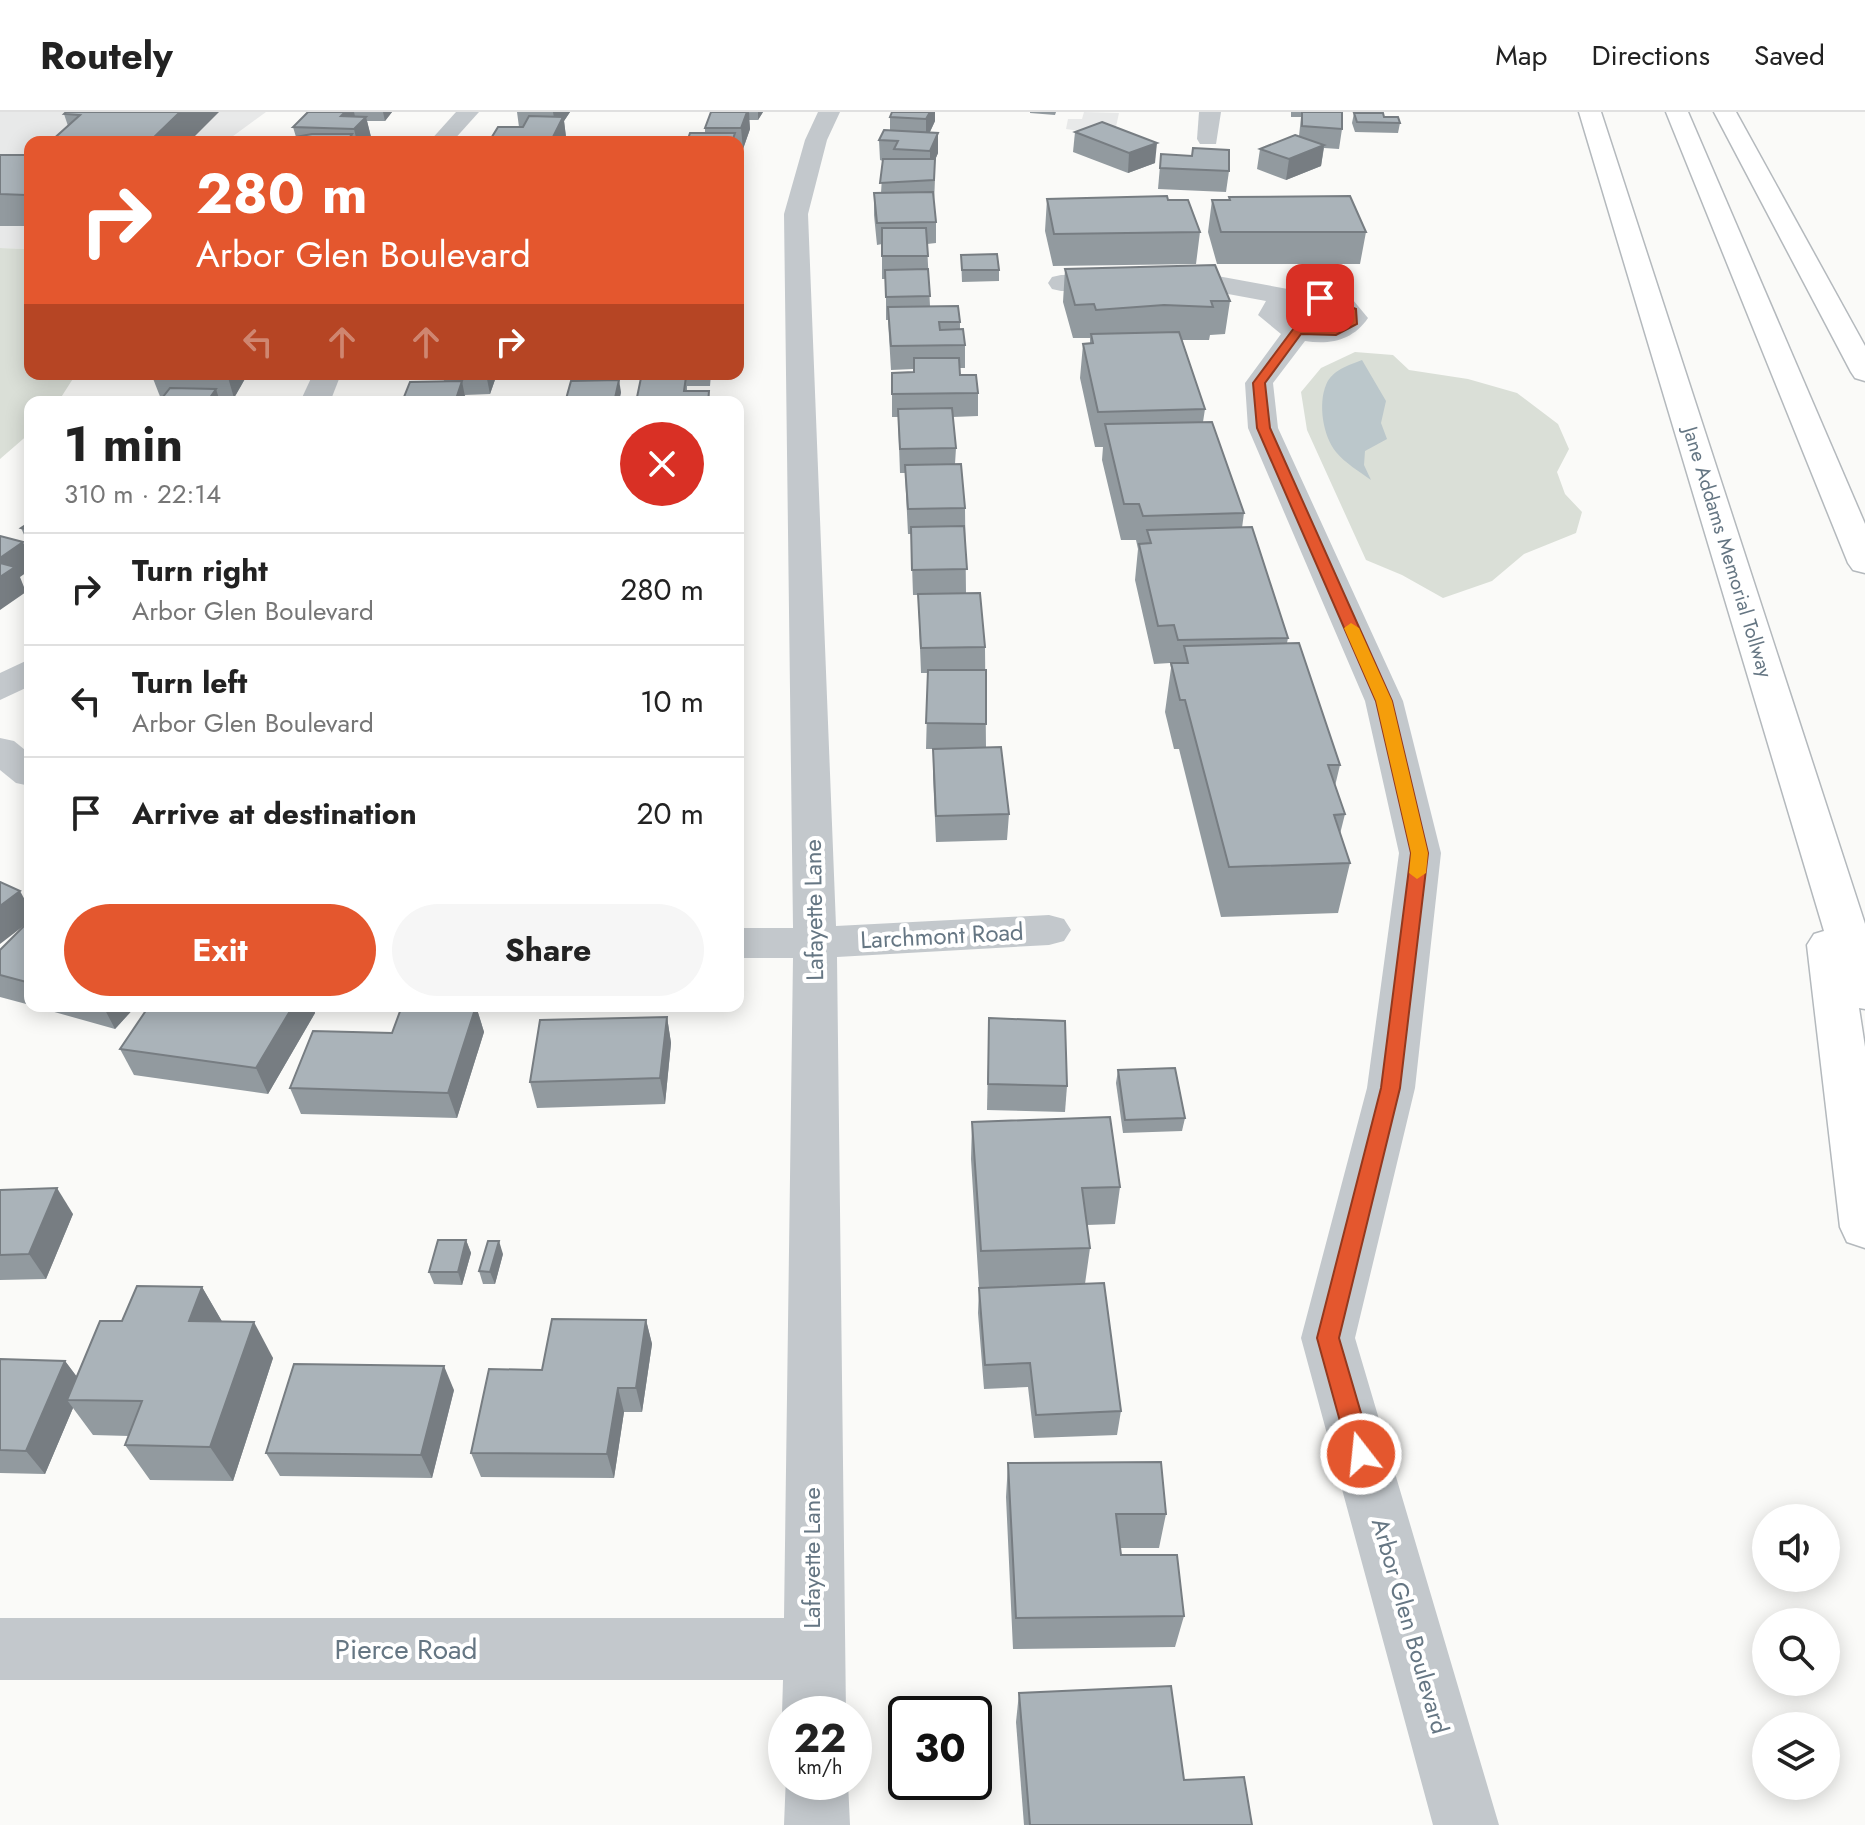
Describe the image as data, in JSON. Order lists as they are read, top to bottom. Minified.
{"streets":{"highway":["Jane Addams Memorial Tollway"],"street":["Lafayette Lane","Larchmont Road","Arbor Glen Boulevard","Pierce Road"]},"crossings":[["Lafayette Lane","Larchmont Road"],["Lafayette Lane","Pierce Road"]],"page":{"header":"Routely","nav":["Map","Directions","Saved"],"turn":["280 m","Arbor Glen Boulevard"],"heading":["1 min","310 m · 22:14"],"list":[{"name":"Turn right","note":"Arbor Glen Boulevard","value":"280 m"},{"name":"Turn left","note":"Arbor Glen Boulevard","value":"10 m"},{"name":"Arrive at destination","value":"20 m"}],"buttons":["Exit","Share"],"speed":"22 km/h","limit":"30"}}
